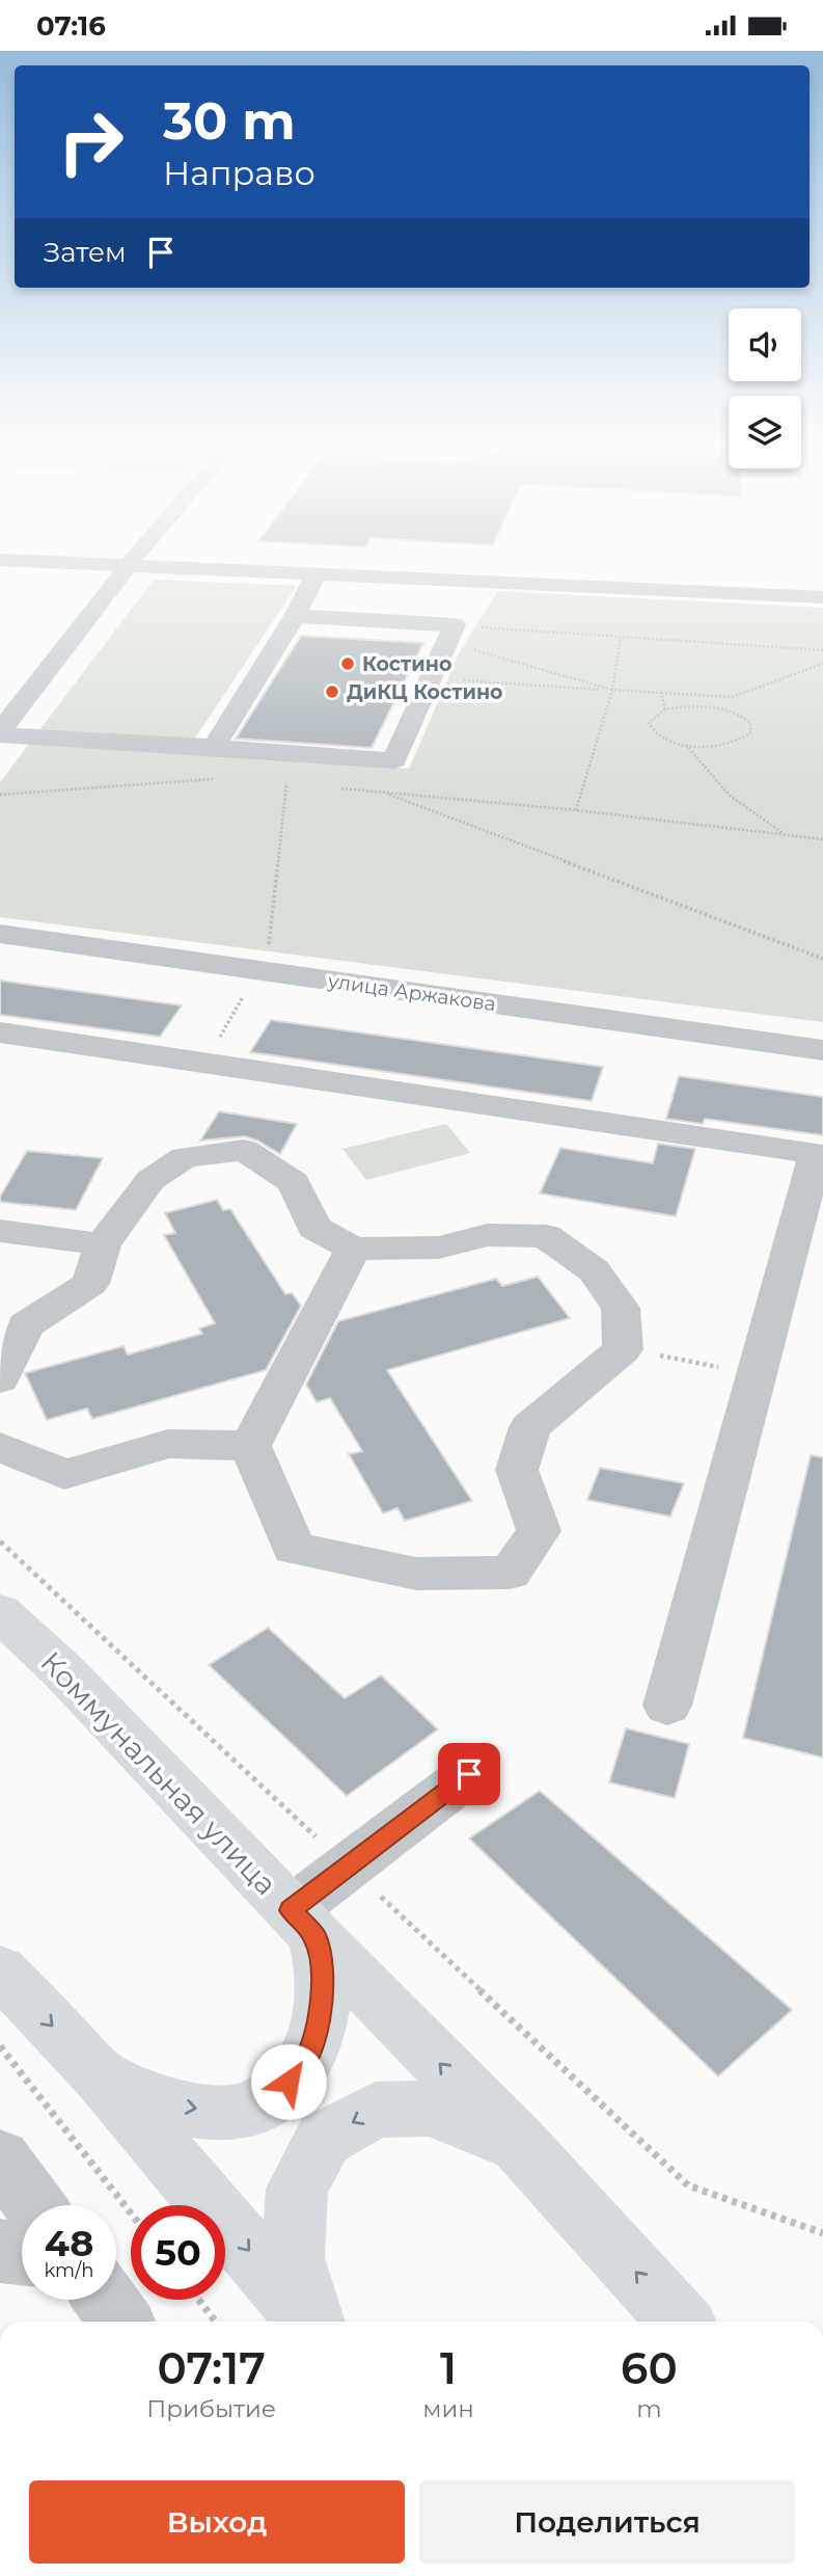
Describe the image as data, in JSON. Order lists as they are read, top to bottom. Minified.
{"streets":{"main road":["Коммунальная улица"],"street":["улица Аржакова"]},"places":["Костино","ДиКЦ Костино"],"page":{"status":"07:16","turn":["30 m","Направо"],"then":"Затем","speed":"48 km/h","limit":"50","eta":["07:17","Прибытие","1","мин","60","m"],"buttons":["Выход","Поделиться"]}}
